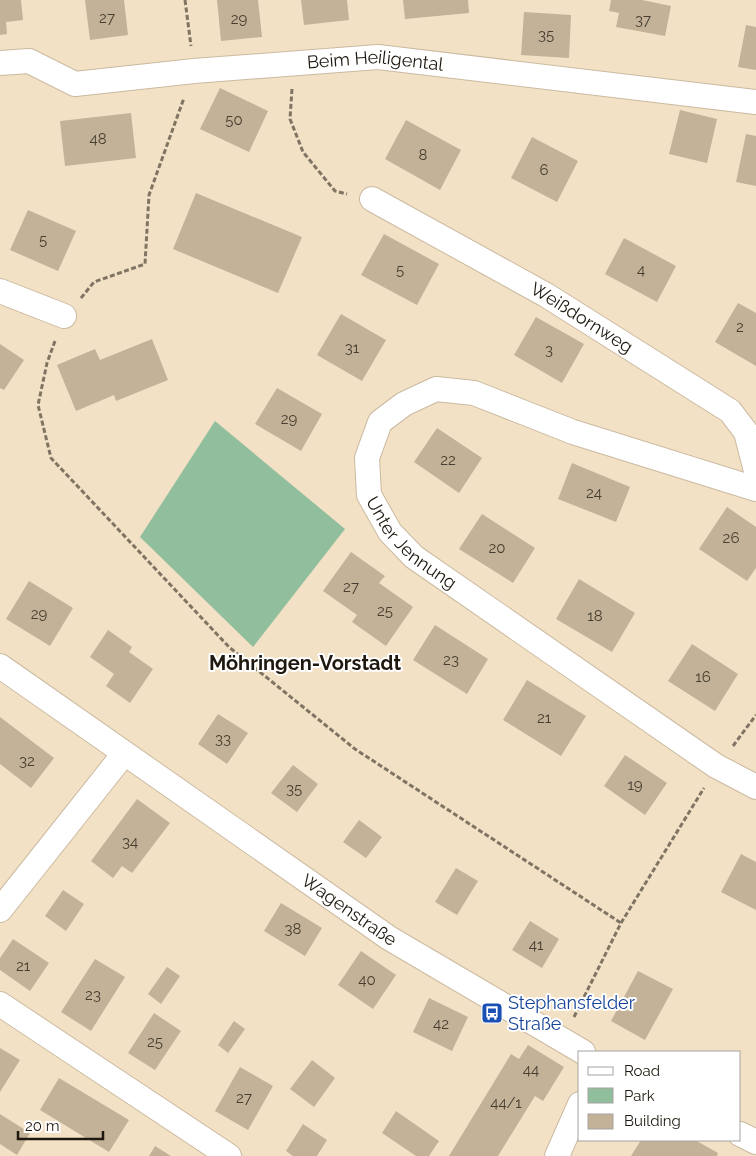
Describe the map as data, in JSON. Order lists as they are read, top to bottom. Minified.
{"streets":{"street":["Beim Heiligental","Weißdornweg","Unter Jennung","Wagenstraße"]},"districts":["Möhringen-Vorstadt"],"places":{"bus stop":["Stephansfelder Straße"]},"house_numbers":["27","29","37","35","50","48","8","6","5","5","4","2","31","3","29","22","24","26","20","27","25","29","18","23","16","21","33","32","19","35","34","38","41","21","40","23","42","25","44","27","44/1"],"legend":["Road","Park","Building"],"scale_bar":"20 m"}
